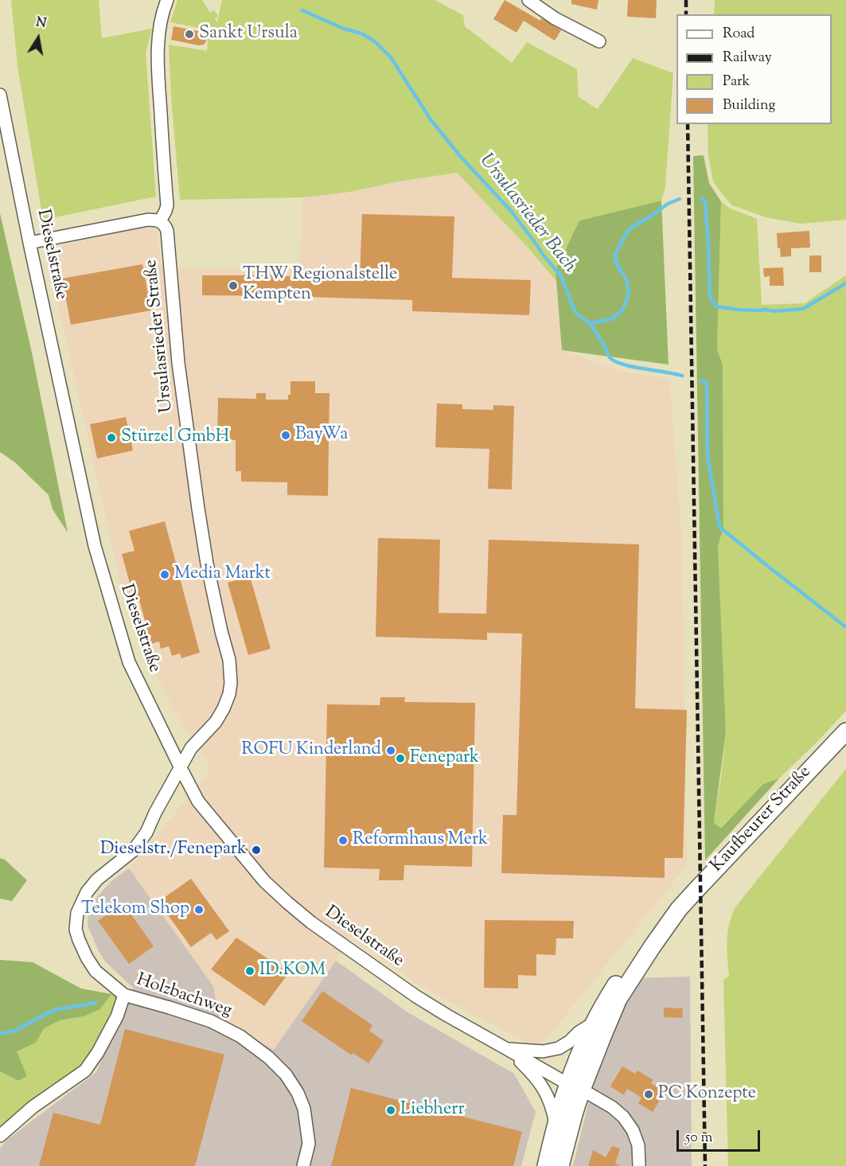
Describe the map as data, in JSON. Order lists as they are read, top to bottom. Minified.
{"streets":{"main road":["Kaufbeurer Straße"],"street":["Dieselstraße","Ursulasrieder Straße","Holzbachweg"]},"crossings":[["Dieselstraße","Ursulasrieder Straße"],["Dieselstraße","Kaufbeurer Straße"],["Dieselstraße","Holzbachweg"],["Ursulasrieder Straße","Holzbachweg"]],"water":["Ursulasrieder Bach"],"places":["Sankt Ursula","THW Regionalstelle Kempten","BayWa","Stürzel GmbH","Media Markt","ROFU Kinderland","Fenepark","Reformhaus Merk","Dieselstr./Fenepark","Telekom Shop","ID.KOM","PC Konzepte","Liebherr"],"legend":["Road","Railway","Park","Building"],"scale_bar":"50 m","north":"top"}
